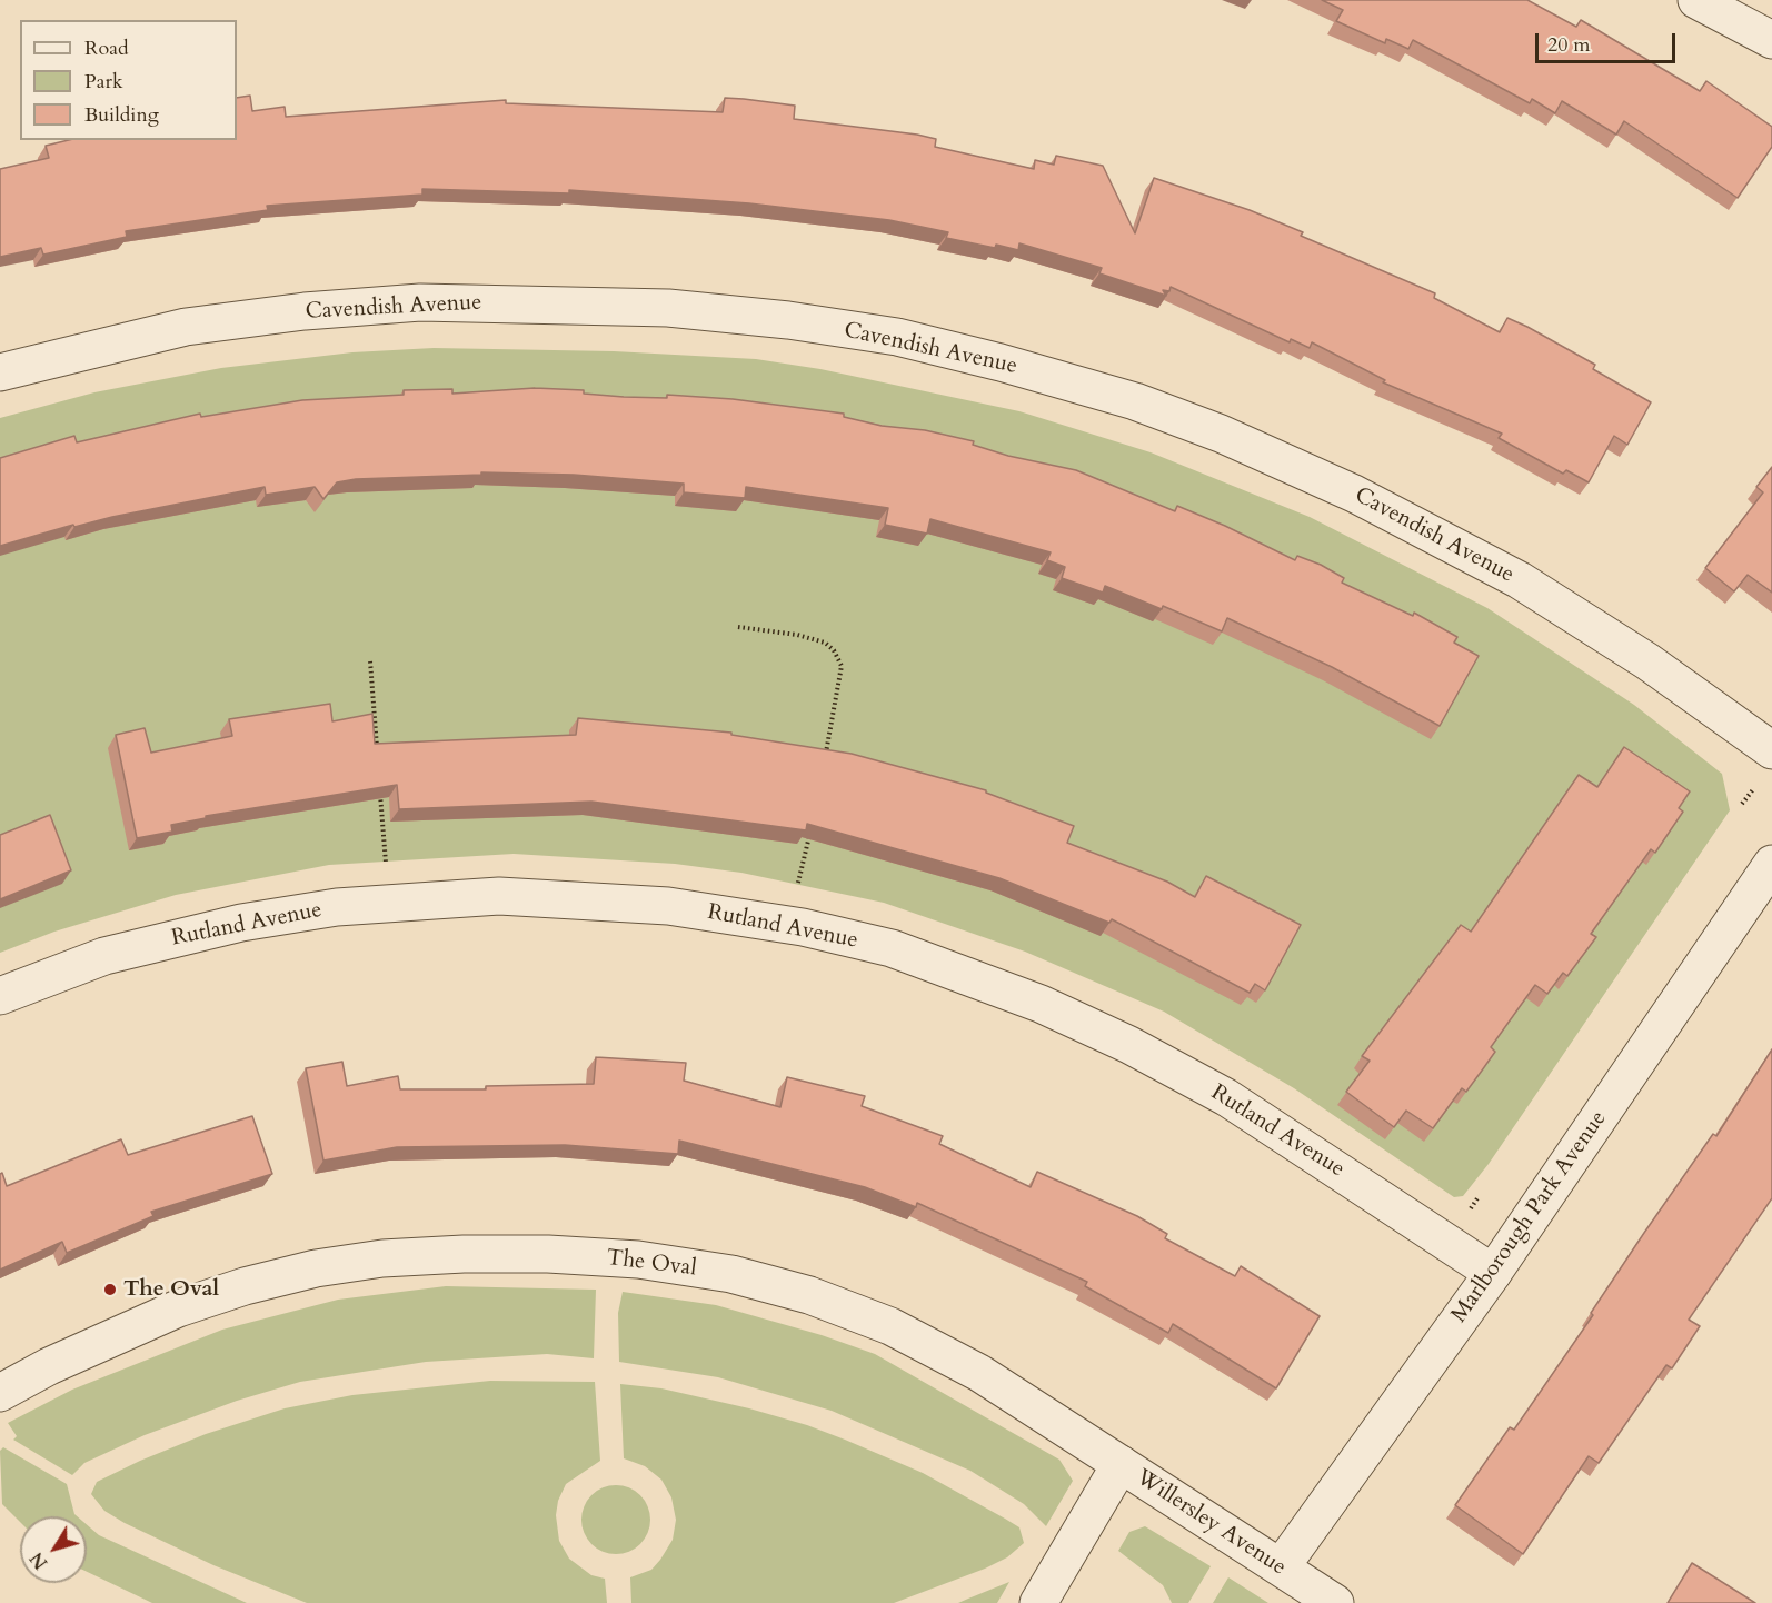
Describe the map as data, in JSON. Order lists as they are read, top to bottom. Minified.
{"streets":{"street":["Cavendish Avenue","Rutland Avenue","Marlborough Park Avenue","The Oval","Willersley Avenue"]},"crossings":[["Rutland Avenue","Marlborough Park Avenue"],["Marlborough Park Avenue","Willersley Avenue"],["The Oval","Willersley Avenue"]],"places":["The Oval"],"legend":["Road","Park","Building"],"scale_bar":"20 m","north":"bottom left"}
